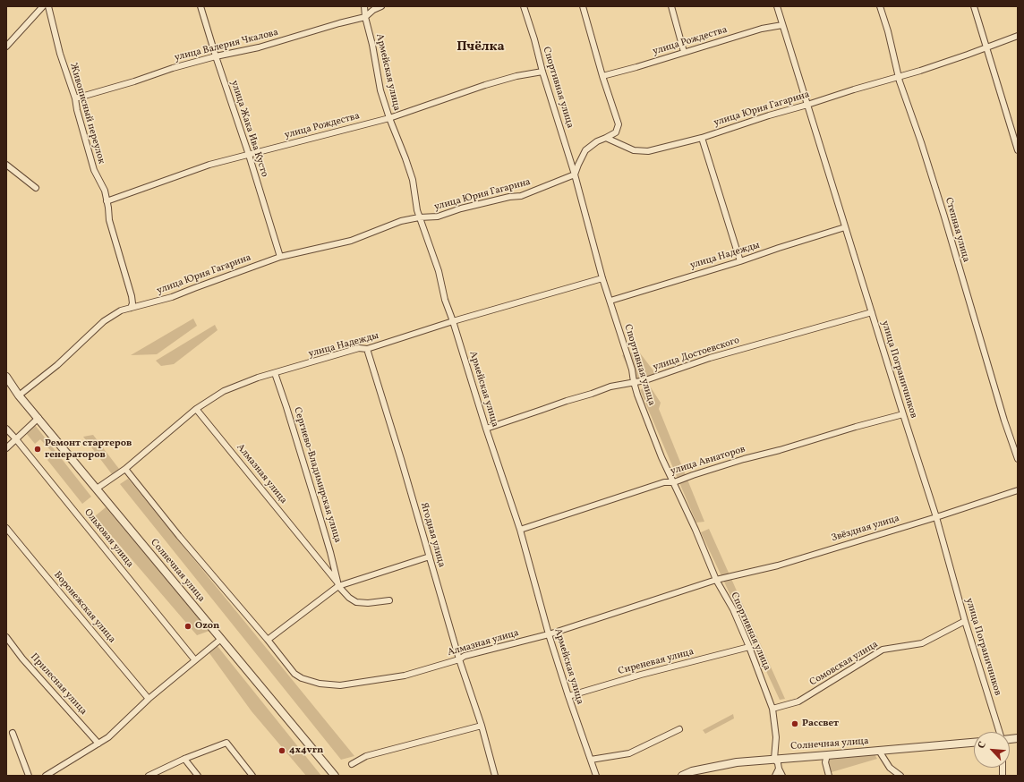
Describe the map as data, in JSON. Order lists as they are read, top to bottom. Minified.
{"streets":{"street":["улица Рождества","улица Валерия Чкалова","Армейская улица","Спортивная улица","улица Юрия Гагарина","Живописный переулок","улица Жака Ива Кусто","Степная улица","улица Надежды","улица Достоевского","улица Пограничников","улица Авиаторов","Алмазная улица","Сергиево-Владимирская улица","Звёздная улица","Ягодная улица","Ольховая улица","Солнечная улица","Воронежская улица","Сиреневая улица","Сомовская улица","Прилесная улица"]},"crossings":[["улица Рождества","Армейская улица"],["улица Рождества","Спортивная улица"],["улица Рождества","Живописный переулок"],["улица Рождества","улица Жака Ива Кусто"],["улица Рождества","улица Пограничников"],["улица Валерия Чкалова","Армейская улица"],["улица Валерия Чкалова","Живописный переулок"],["улица Валерия Чкалова","улица Жака Ива Кусто"],["Армейская улица","улица Юрия Гагарина"],["Армейская улица","улица Надежды"],["Армейская улица","улица Достоевского"],["Армейская улица","улица Авиаторов"],["Армейская улица","Алмазная улица"],["Армейская улица","Сиреневая улица"],["Спортивная улица","улица Юрия Гагарина"],["Спортивная улица","улица Надежды"],["Спортивная улица","улица Достоевского"],["Спортивная улица","улица Авиаторов"],["Спортивная улица","Алмазная улица"],["Спортивная улица","Звёздная улица"],["Спортивная улица","Солнечная улица"],["Спортивная улица","Сиреневая улица"],["Спортивная улица","Сомовская улица"],["улица Юрия Гагарина","Живописный переулок"],["улица Юрия Гагарина","улица Жака Ива Кусто"],["улица Юрия Гагарина","Степная улица"],["улица Юрия Гагарина","улица Пограничников"],["улица Юрия Гагарина","Солнечная улица"],["улица Надежды","улица Пограничников"],["улица Надежды","Алмазная улица"],["улица Надежды","Сергиево-Владимирская улица"],["улица Надежды","Ягодная улица"],["улица Надежды","Солнечная улица"],["улица Достоевского","улица Пограничников"],["улица Пограничников","улица Авиаторов"],["улица Пограничников","Звёздная улица"],["улица Пограничников","Сомовская улица"],["Алмазная улица","Сергиево-Владимирская улица"],["Алмазная улица","Звёздная улица"],["Алмазная улица","Ягодная улица"]],"districts":["Пчёлка"],"places":["Ремонт стартеров генераторов","Ozon","Рассвет","4x4vrn"],"north":"top left"}
